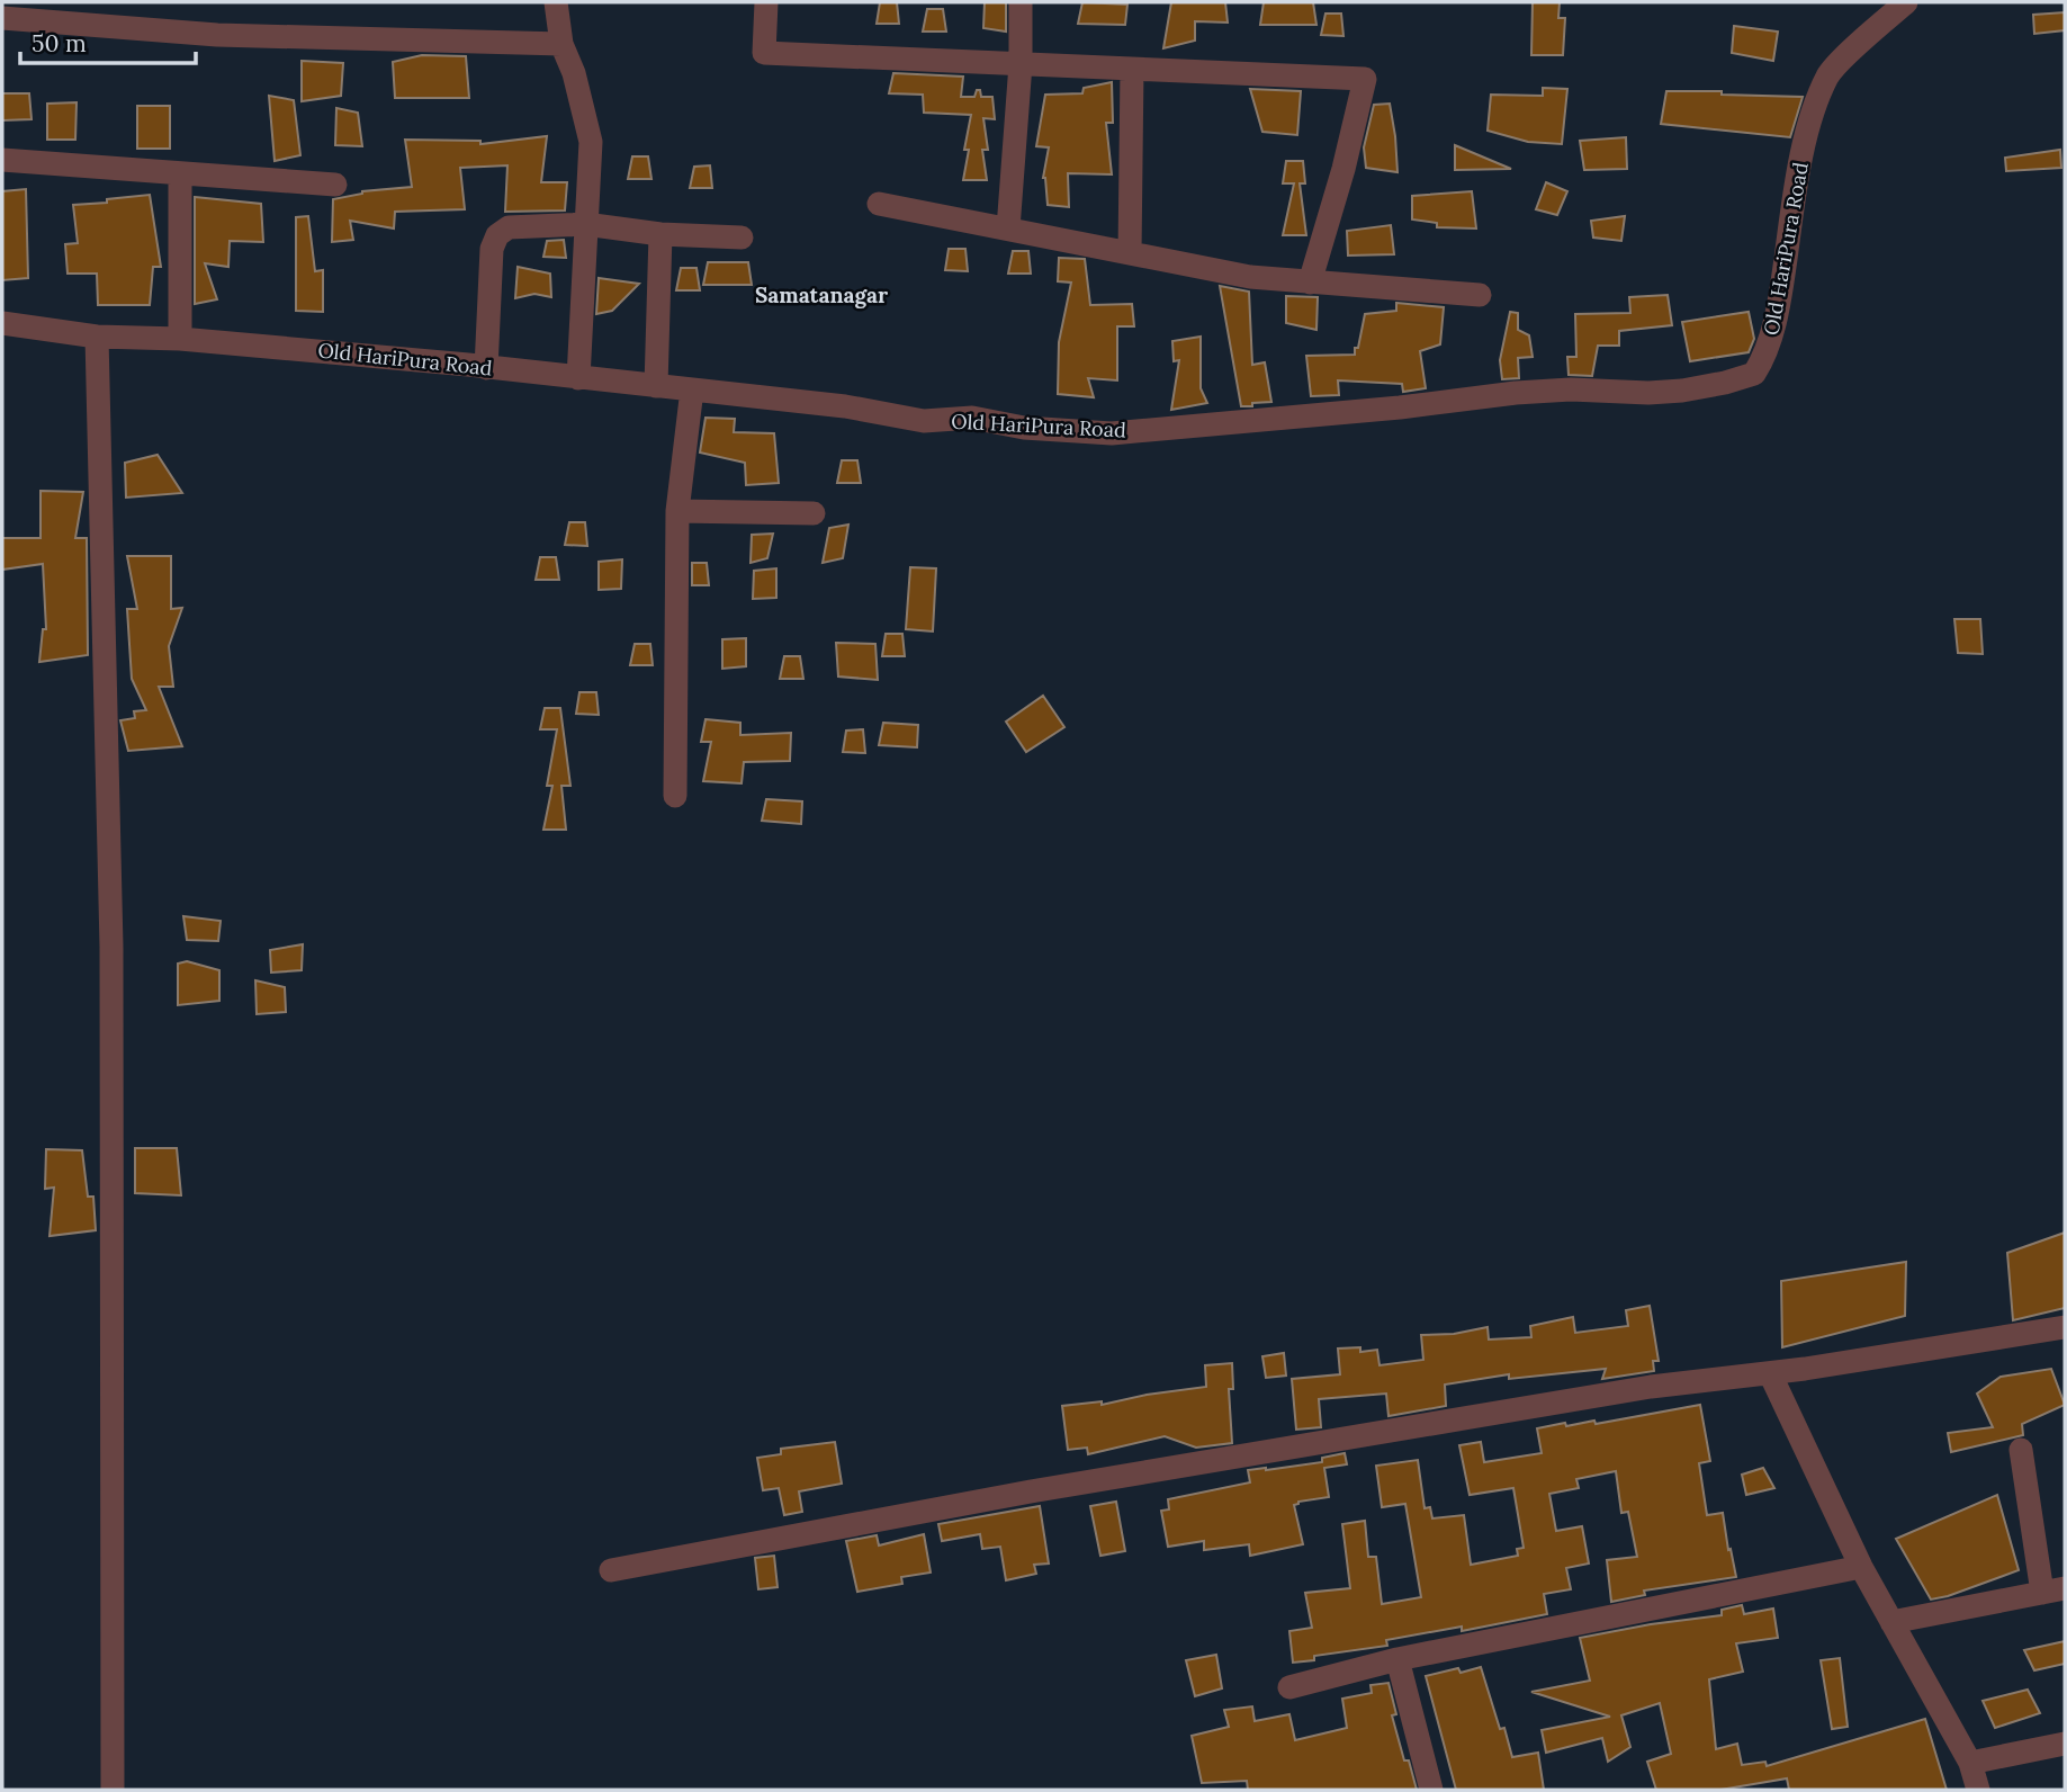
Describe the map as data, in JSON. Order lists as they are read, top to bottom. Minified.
{"streets":{"street":["Old HariPura Road"]},"districts":["Samatanagar"],"scale_bar":"50 m"}
